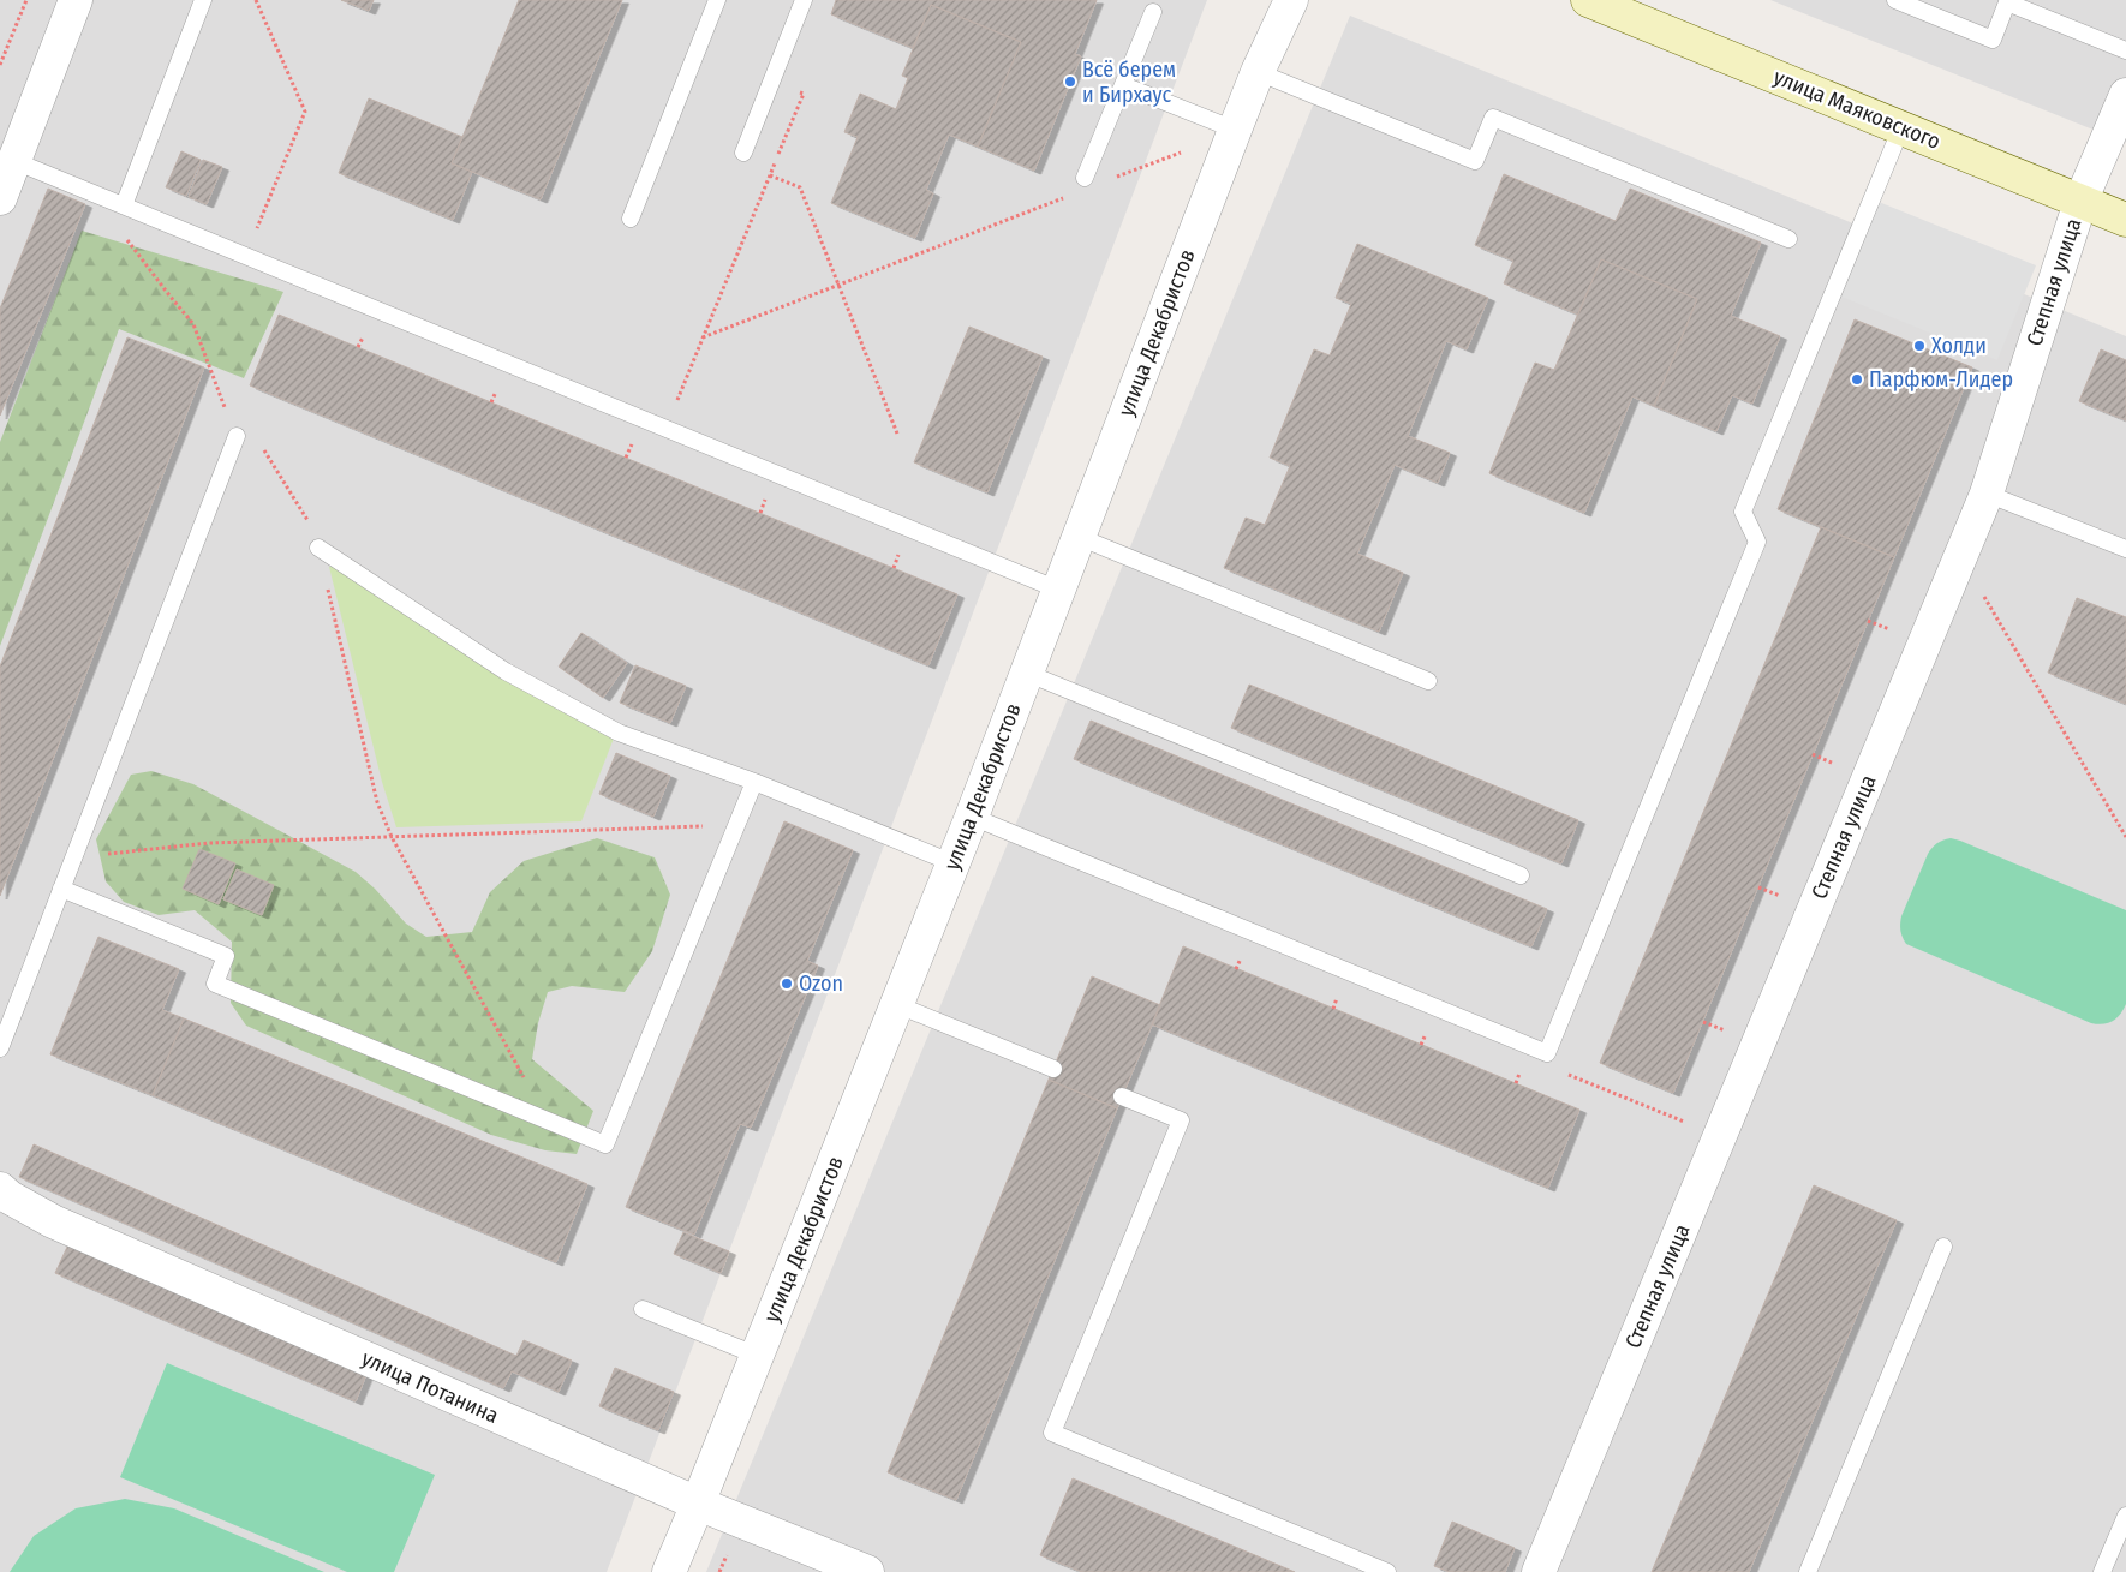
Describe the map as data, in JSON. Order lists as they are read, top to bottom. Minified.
{"streets":{"main road":["улица Маяковского"],"street":["Степная улица","улица Декабристов","улица Потанина"]},"crossings":[["улица Маяковского","Степная улица"],["улица Декабристов","улица Потанина"]],"places":["Всё берем и Бирхаус","Холди","Парфюм-Лидер","Ozon"]}
